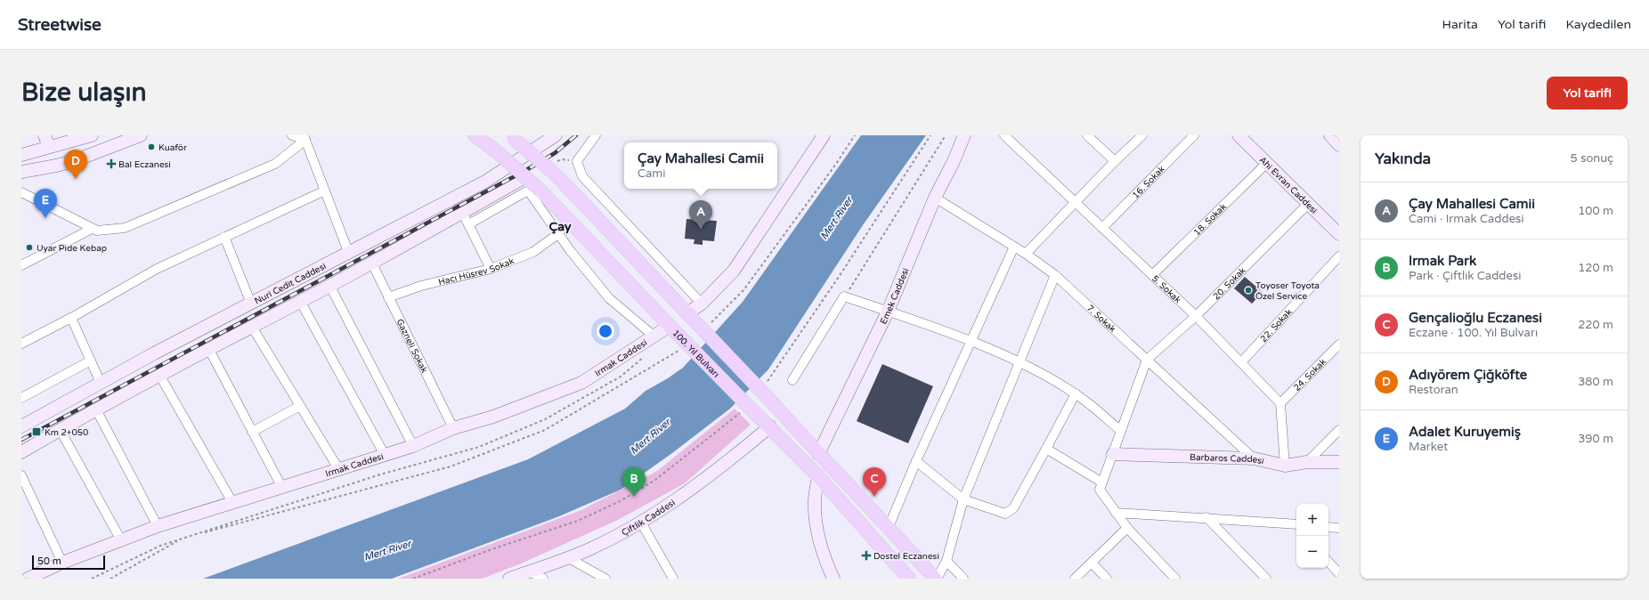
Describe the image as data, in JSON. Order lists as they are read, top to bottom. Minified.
{"streets":{"main road":["Ahi Evran Caddesi","Nuri Cedit Caddesi","Emek Caddesi","100. Yıl Bulvarı","Irmak Caddesi","Barbaros Caddesi","Çiftlik Caddesi"],"street":["16. Sokak","18. Sokak","Hacı Hüsrev Sokak","20. Sokak","5. Sokak","7. Sokak","22. Sokak","Gazneli Sokak","24. Sokak"]},"crossings":[["16. Sokak","5. Sokak"],["Ahi Evran Caddesi","18. Sokak"],["Ahi Evran Caddesi","20. Sokak"],["18. Sokak","5. Sokak"],["Hacı Hüsrev Sokak","Gazneli Sokak"],["20. Sokak","5. Sokak"],["20. Sokak","7. Sokak"],["5. Sokak","22. Sokak"],["5. Sokak","24. Sokak"],["Emek Caddesi","7. Sokak"],["7. Sokak","Barbaros Caddesi"],["Gazneli Sokak","Irmak Caddesi"],["100. Yıl Bulvarı","Irmak Caddesi"],["100. Yıl Bulvarı","Çiftlik Caddesi"]],"districts":["Çay"],"water":["Mert River"],"places":{"other":["Kuaför","Uyar Pide Kebap","Toyoser Toyota Özel Service"],"health":["Bal Eczanesi","Dostel Eczanesi"],"transit":["Km 2+050"]},"scale_bar":"50 m","page":{"header":"Streetwise","nav":["Harita","Yol tarifi","Kaydedilen"],"buttons":"Yol tarifi","title":"Bize ulaşın","heading":["Yakında","5 sonuç"],"popup":["Çay Mahallesi Camii","Cami"],"pins":["D","E","A","B","C"],"list":[{"mark":"A","name":"Çay Mahallesi Camii","note":"Cami · Irmak Caddesi","value":"100 m"},{"mark":"B","name":"Irmak Park","note":"Park · Çiftlik Caddesi","value":"120 m"},{"mark":"C","name":"Gençalioğlu Eczanesi","note":"Eczane · 100. Yıl Bulvarı","value":"220 m"},{"mark":"D","name":"Adıyörem Çiğköfte","note":"Restoran","value":"380 m"},{"mark":"E","name":"Adalet Kuruyemiş","note":"Market","value":"390 m"}],"map_buttons":["+","−"],"scale":"50 m"}}
